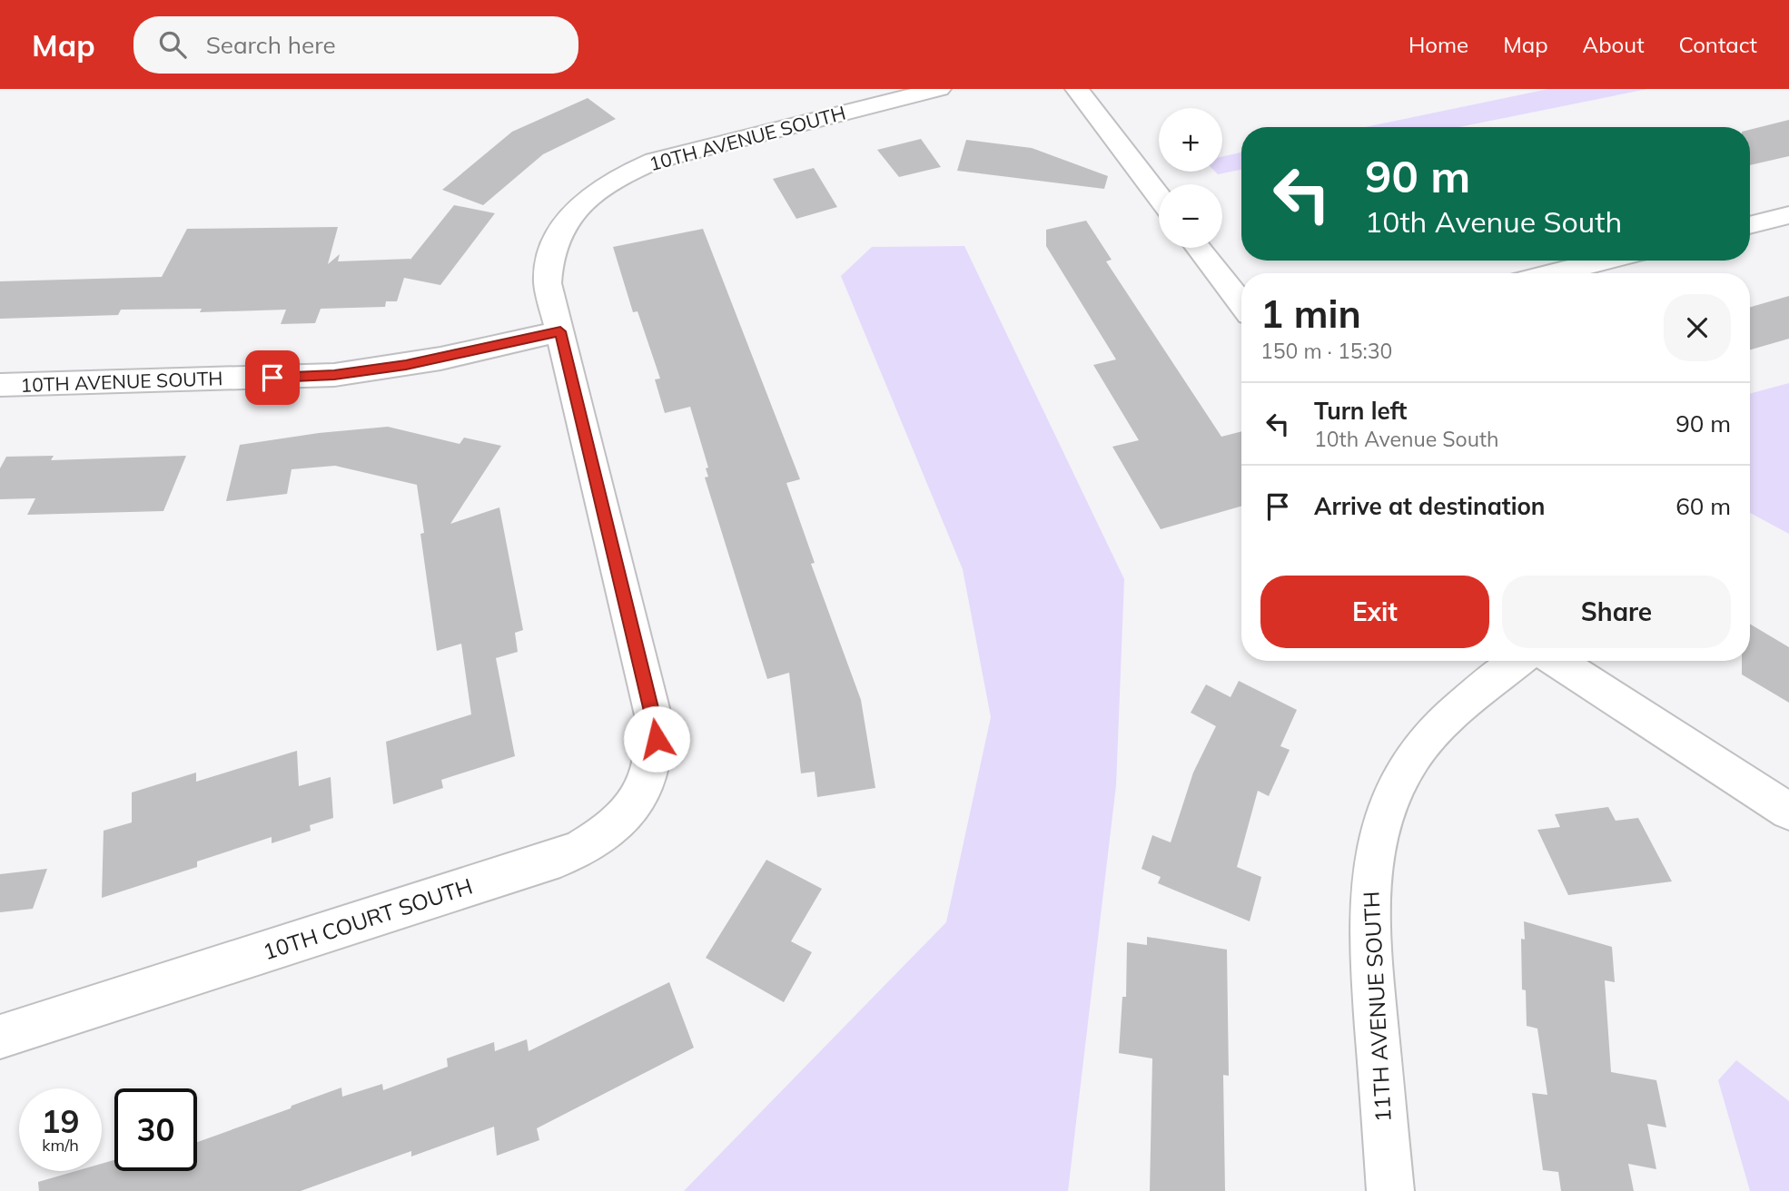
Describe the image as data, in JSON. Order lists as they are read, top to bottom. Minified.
{"streets":{"street":["10TH AVENUE SOUTH","10TH COURT SOUTH","11TH AVENUE SOUTH"]},"crossings":[["10TH AVENUE SOUTH","10TH COURT SOUTH"]],"page":{"header":"Map","search":"Search here","nav":["Home","Map","About","Contact"],"map_buttons":["+","−"],"turn":["90 m","10th Avenue South"],"heading":["1 min","150 m · 15:30"],"list":[{"name":"Turn left","note":"10th Avenue South","value":"90 m"},{"name":"Arrive at destination","value":"60 m"}],"buttons":["Exit","Share"],"speed":"19 km/h","limit":"30"}}
